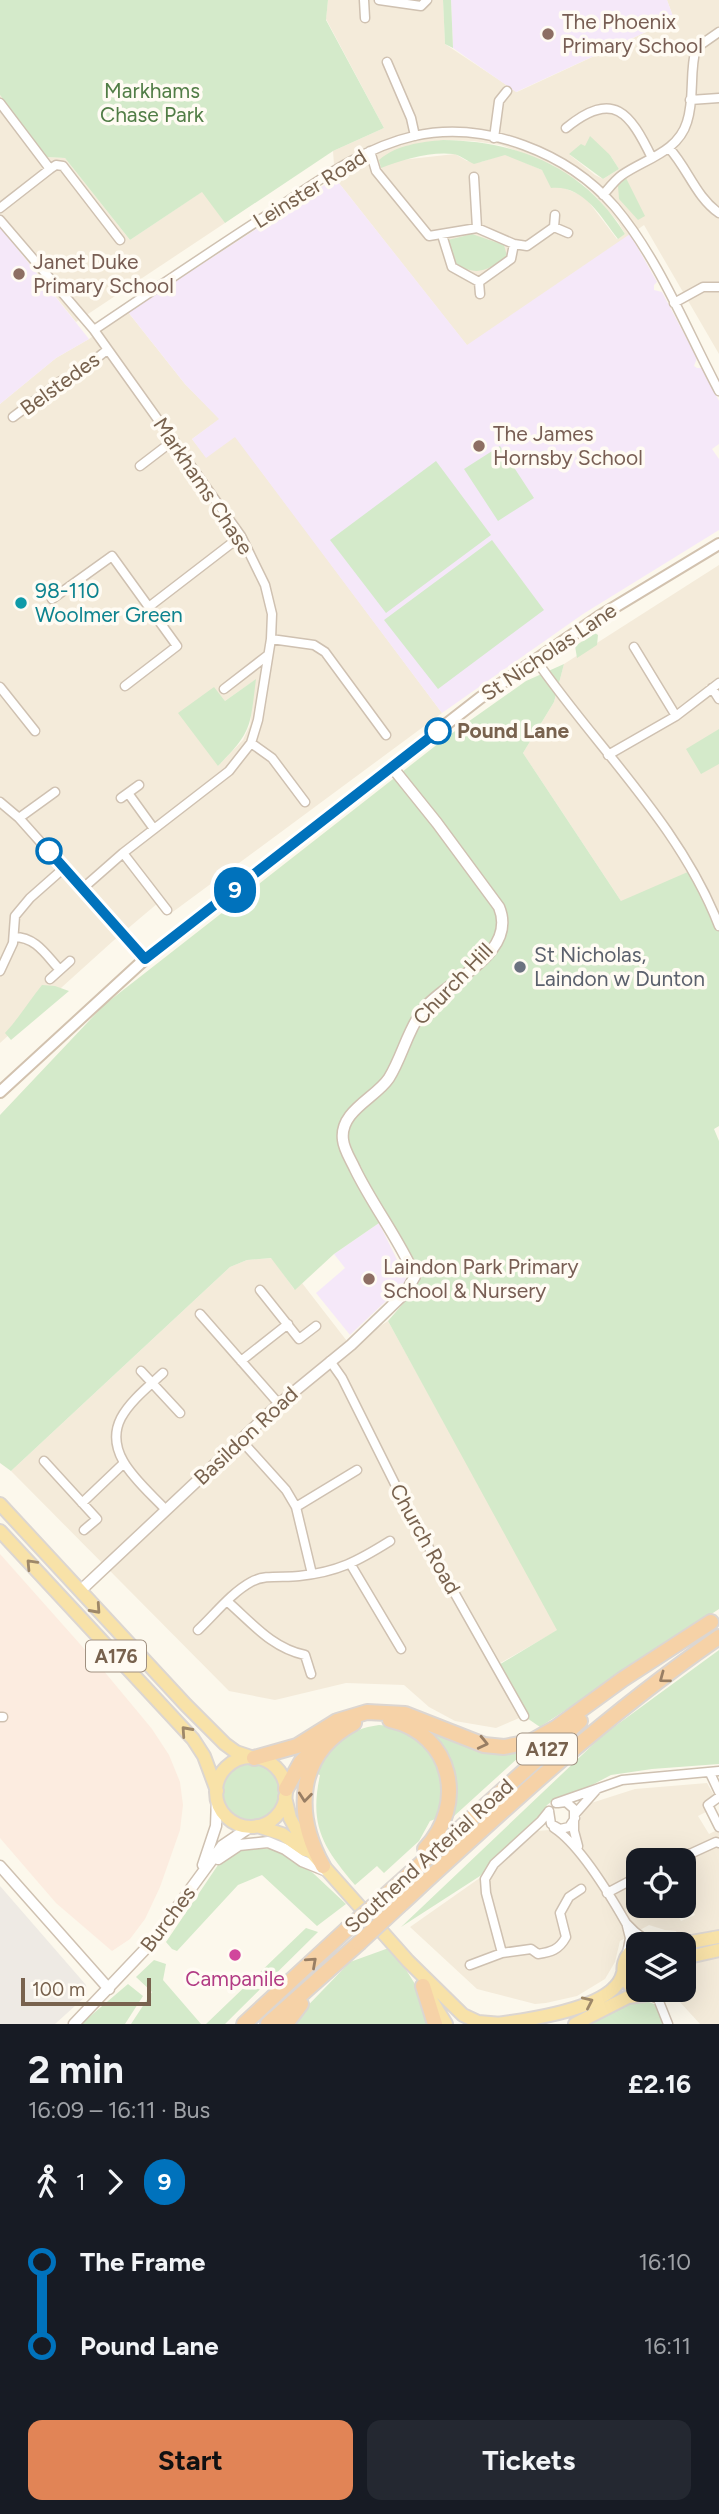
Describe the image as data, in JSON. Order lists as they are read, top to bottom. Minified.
{"streets":{"highway":["A127","Southend Arterial Road"],"main road":["St Nicholas Lane","A176"],"street":["Leinster Road","Belstedes","Markhams Chase","Church Hill","Basildon Road","Church Road","Burches"]},"crossings":[["Leinster Road","Markhams Chase"],["Belstedes","Markhams Chase"],["St Nicholas Lane","Church Hill"],["Church Hill","Basildon Road"],["Basildon Road","Church Road"],["Basildon Road","A176"],["A176","A127"],["A176","Burches"],["A127","Southend Arterial Road"],["A127","Burches"]],"parks":["Markhams Chase Park"],"places":["The Phoenix Primary School","Janet Duke Primary School","The James Hornsby School","98-110 Woolmer Green","Pound Lane","St Nicholas, Laindon w Dunton","Laindon Park Primary School & Nursery","Campanile"],"lines":["bus line 9"],"scale_bar":"100 m","page":{"on_map":"9","scale":"100 m","heading":["2 min","16:09 – 16:11 · Bus","£2.16"],"legs":["1","9"],"list":[{"name":"The Frame","value":"16:10"},{"name":"Pound Lane","value":"16:11"}],"buttons":["Start","Tickets"]}}
